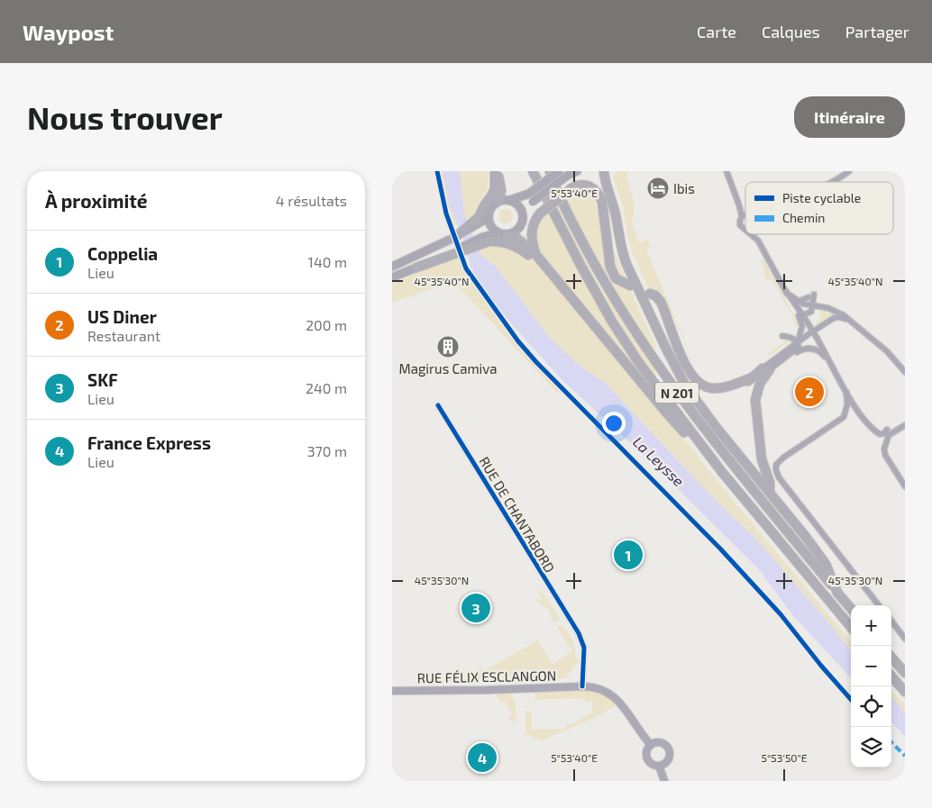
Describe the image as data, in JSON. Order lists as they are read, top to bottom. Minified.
{"streets":{"highway":["N 201"],"street":["RUE DE CHANTABORD","RUE FÉLIX ESCLANGON"]},"crossings":[["RUE DE CHANTABORD","RUE FÉLIX ESCLANGON"]],"water":["La Leysse"],"places":{"hotel":["Ibis"],"building":["Magirus Camiva"]},"legend":["Piste cyclable","Chemin"],"page":{"header":"Waypost","nav":["Carte","Calques","Partager"],"buttons":"Itinéraire","title":"Nous trouver","heading":["À proximité","4 résultats"],"list":[{"mark":"1","name":"Coppelia","note":"Lieu","value":"140 m"},{"mark":"2","name":"US Diner","note":"Restaurant","value":"200 m"},{"mark":"3","name":"SKF","note":"Lieu","value":"240 m"},{"mark":"4","name":"France Express","note":"Lieu","value":"370 m"}],"pins":["2","1","3","4"],"map_buttons":["+","−"]},"coordinates":["5°53'40\"E","45°35'40\"N","45°35'30\"N","5°53'50\"E"]}
